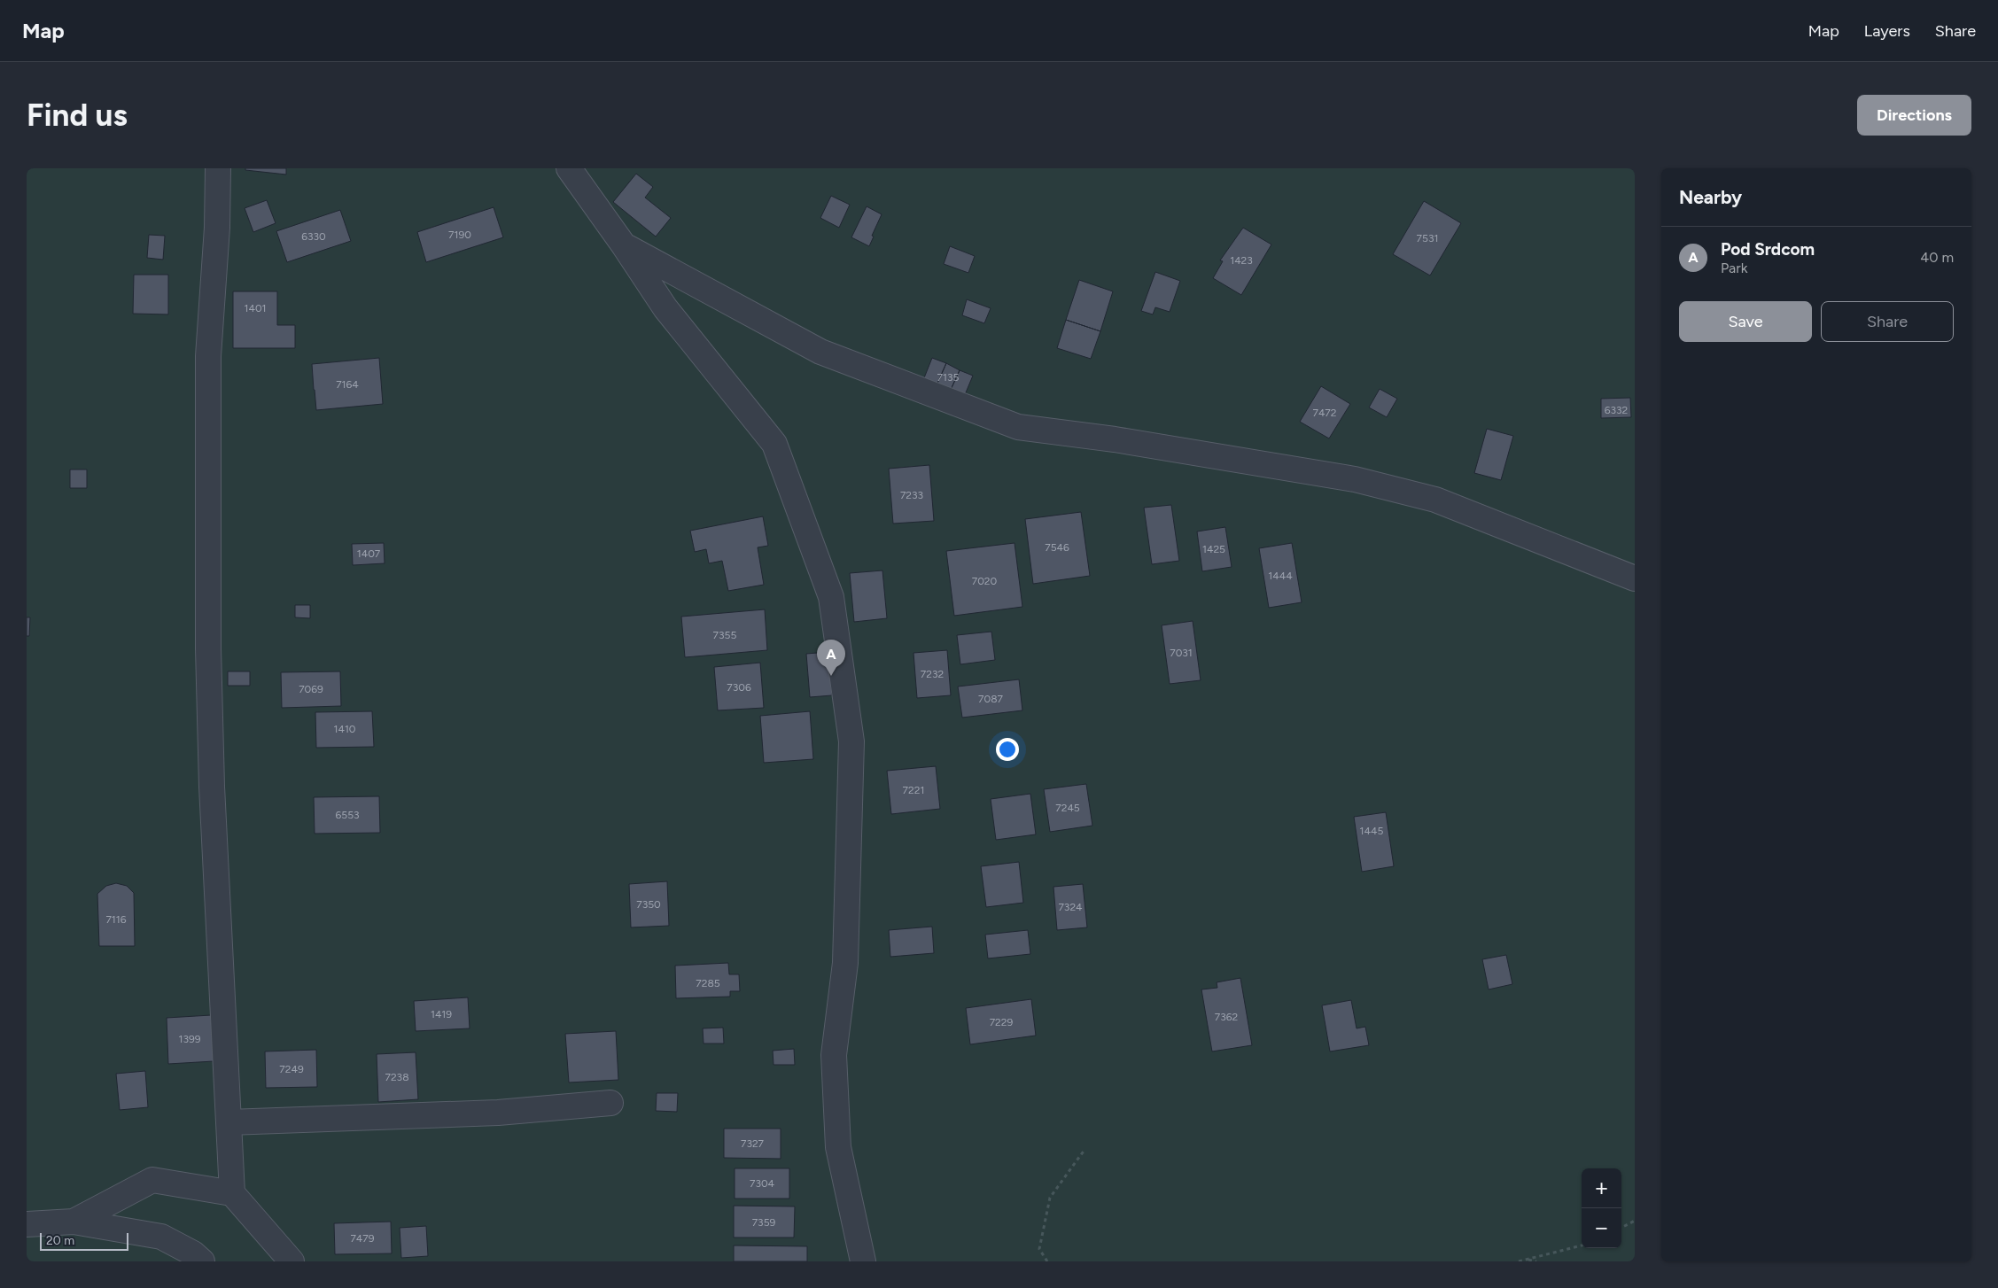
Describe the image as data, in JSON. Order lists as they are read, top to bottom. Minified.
{"house_numbers":["7190","6330","7531","1423","1401","7135","7164","6332","7472","7233","7546","1425","1407","1444","7020","7355","7031","7232","7306","7069","7087","1410","7221","7245","6553","1445","7350","7324","7116","7285","1419","7362","7229","1399","7249","7238","7327","7304","7359","7479"],"scale_bar":"20 m","page":{"header":"Map","nav":["Map","Layers","Share"],"buttons":["Directions",["Save","Share"]],"title":"Find us","heading":"Nearby","list":[{"mark":"A","name":"Pod Srdcom","note":"Park","value":"40 m"}],"pins":"A","map_buttons":["+","−"],"scale":"20 m"}}
